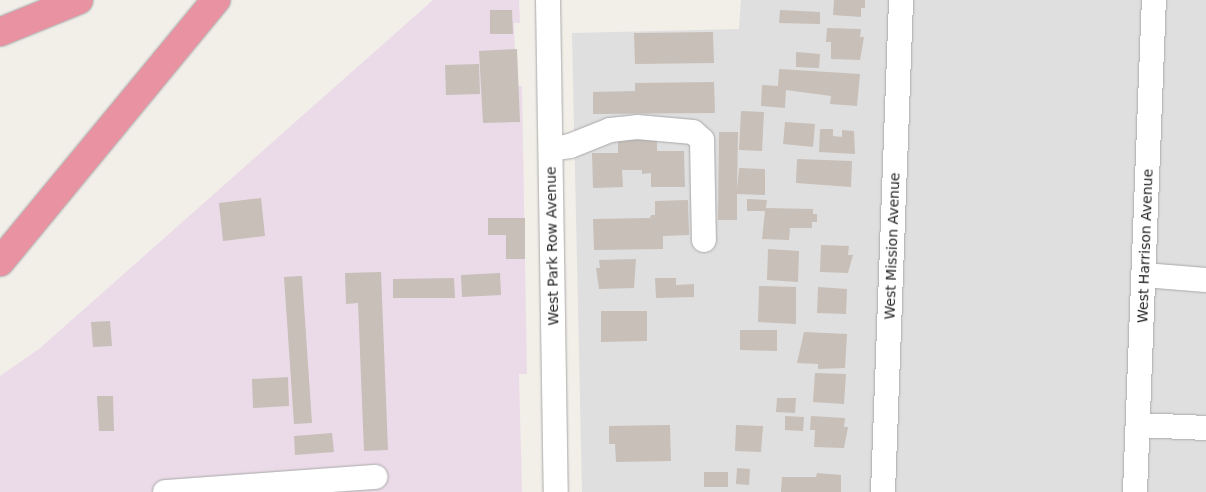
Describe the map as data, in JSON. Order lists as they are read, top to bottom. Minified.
{"streets":{"street":["West Park Row Avenue","West Mission Avenue","West Harrison Avenue"]}}
